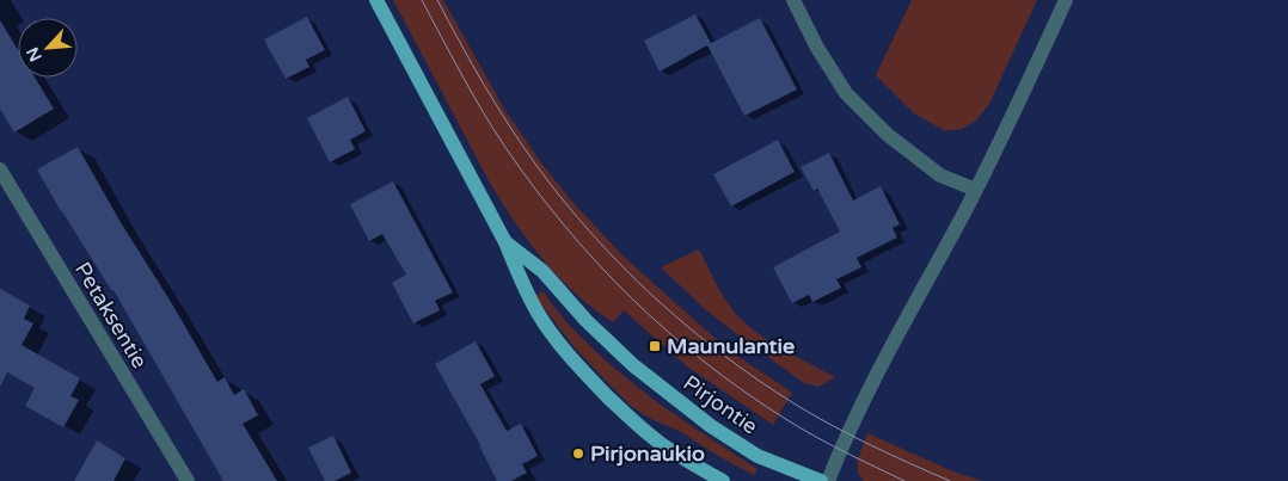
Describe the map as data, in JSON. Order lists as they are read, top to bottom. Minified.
{"streets":{"main road":["Pirjontie"],"street":["Petaksentie"]},"places":{"transit":["Maunulantie"],"other":["Pirjonaukio"]},"north":"bottom left"}
